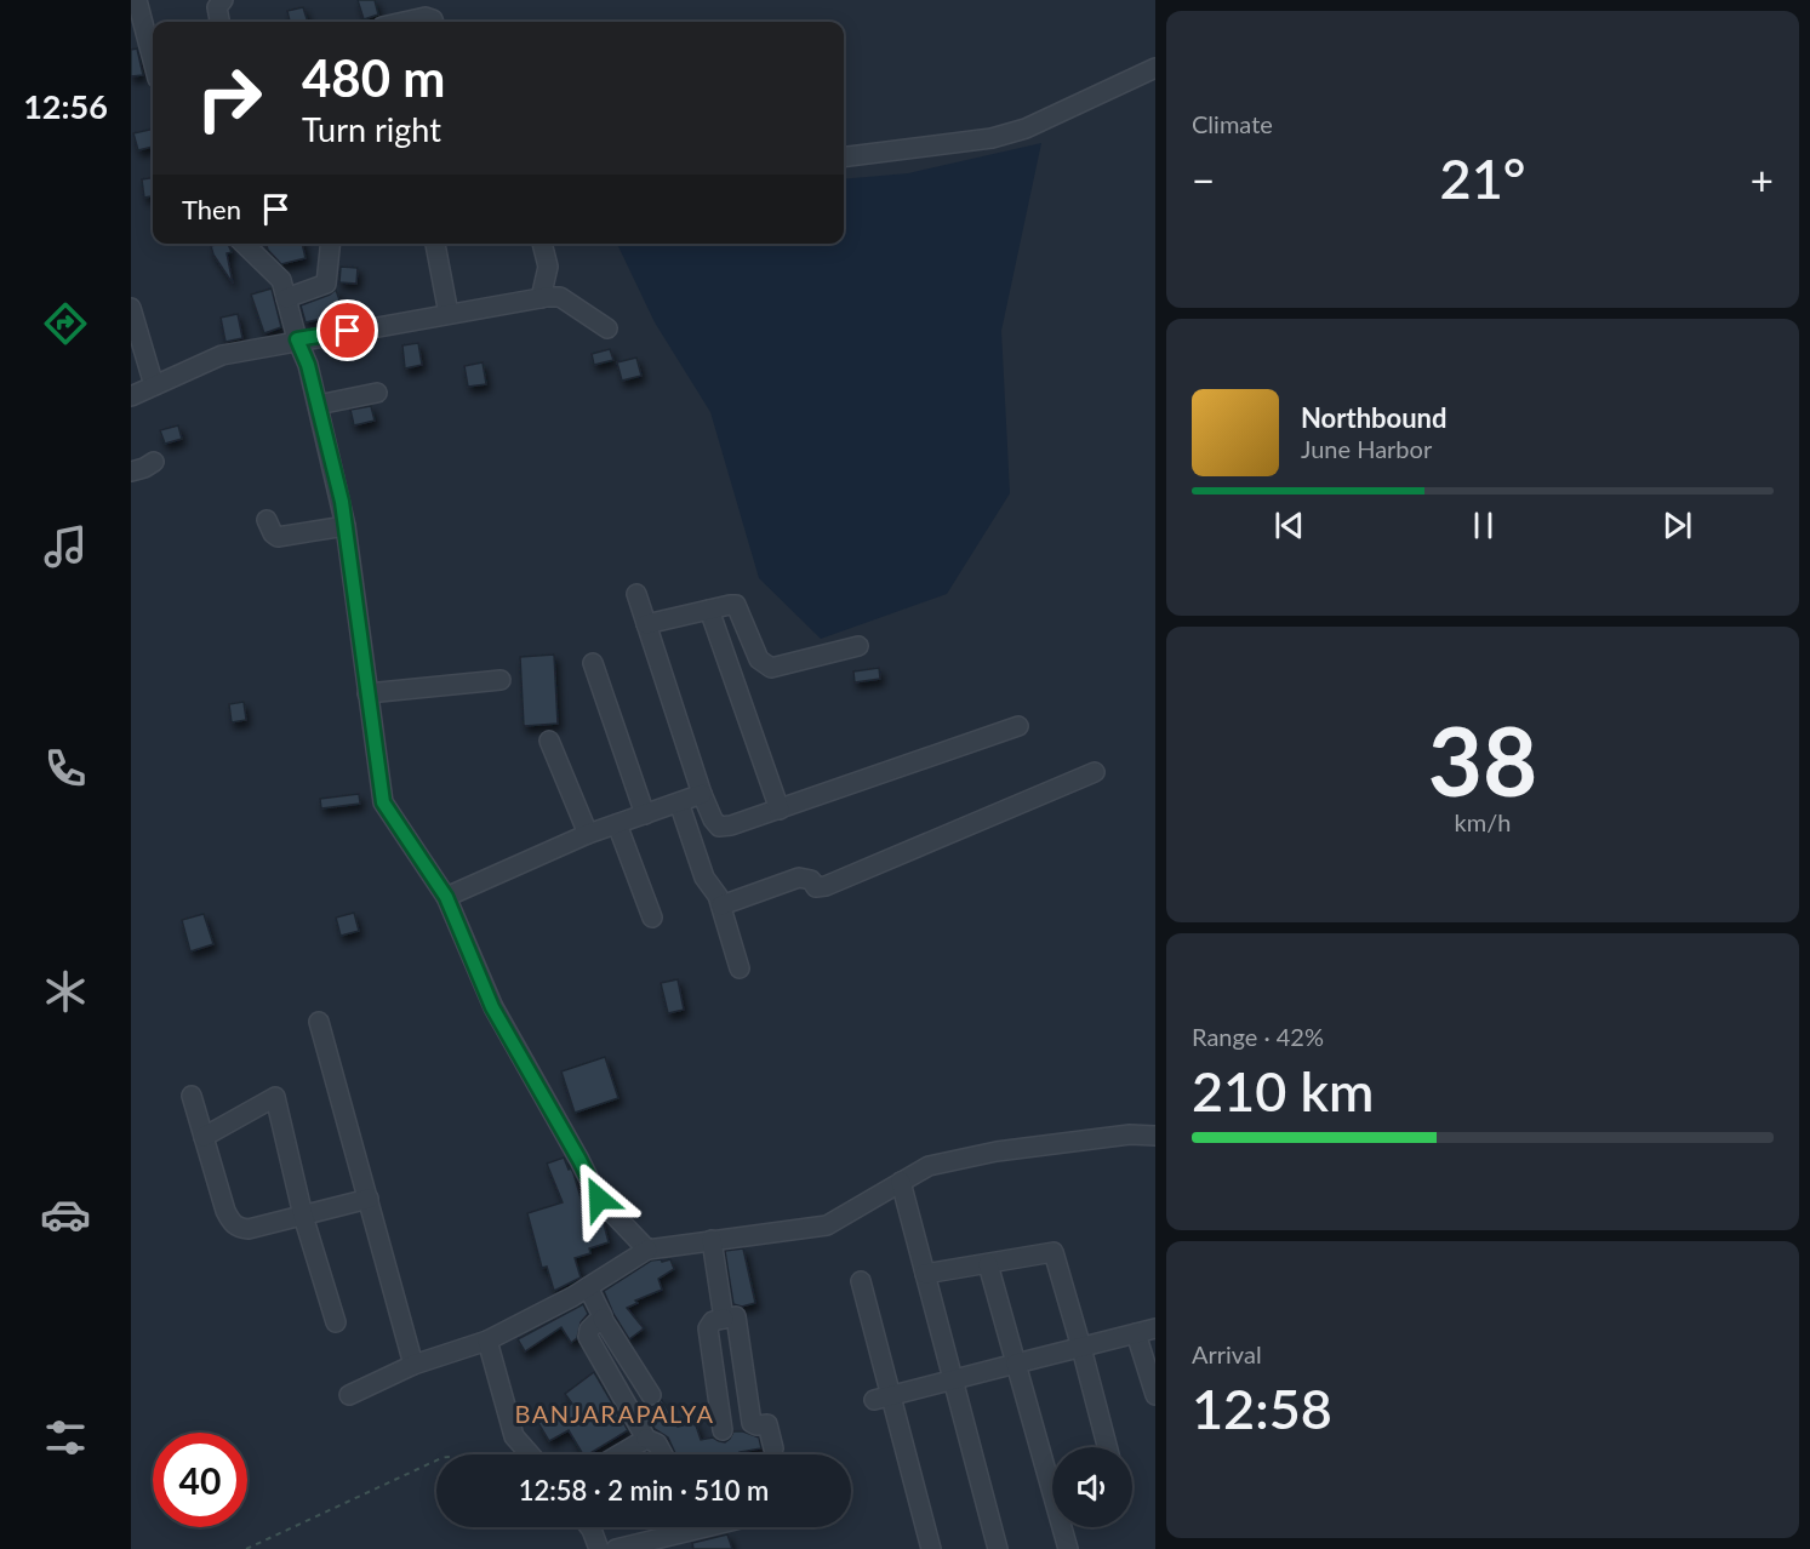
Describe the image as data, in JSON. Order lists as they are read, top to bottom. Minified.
{"districts":["BANJARAPALYA"],"page":{"tabs":"12:56","tile":["Climate",["38","km/h"],["Range · 42%","210 km"],["Arrival","12:58"]],"turn":["480 m","Turn right"],"heat":["−","21°","+"],"then":"Then","song":["Northbound","June Harbor"],"limit":"40","trip":"12:58 · 2 min · 510 m"}}
